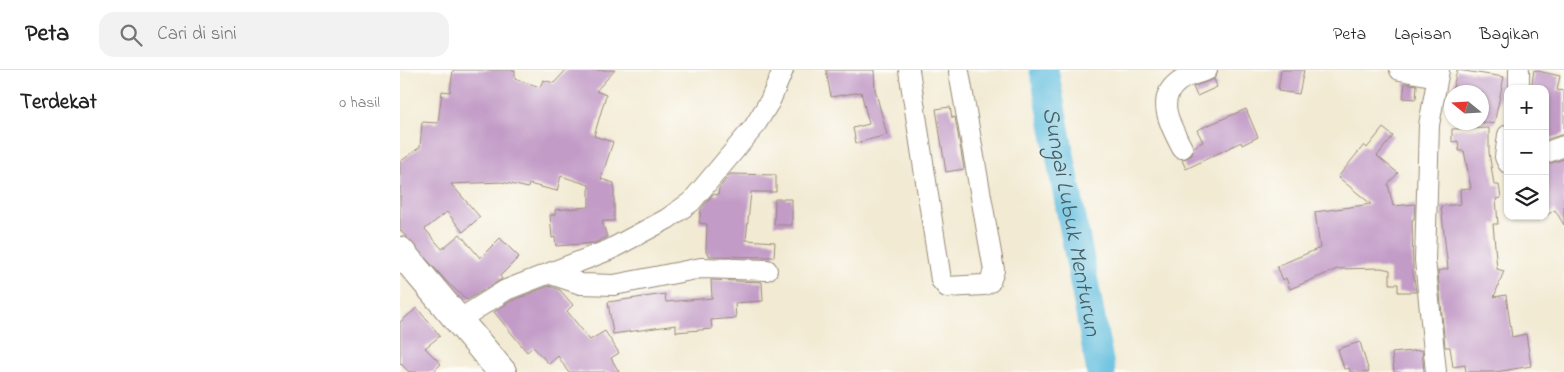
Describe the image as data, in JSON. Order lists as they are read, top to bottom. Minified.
{"water":["Sungai Lubuk Menturun"],"north":"left","page":{"header":"Peta","search":"Cari di sini","nav":["Peta","Lapisan","Bagikan"],"heading":["Terdekat","0 hasil"],"map_buttons":["+","−"]}}
